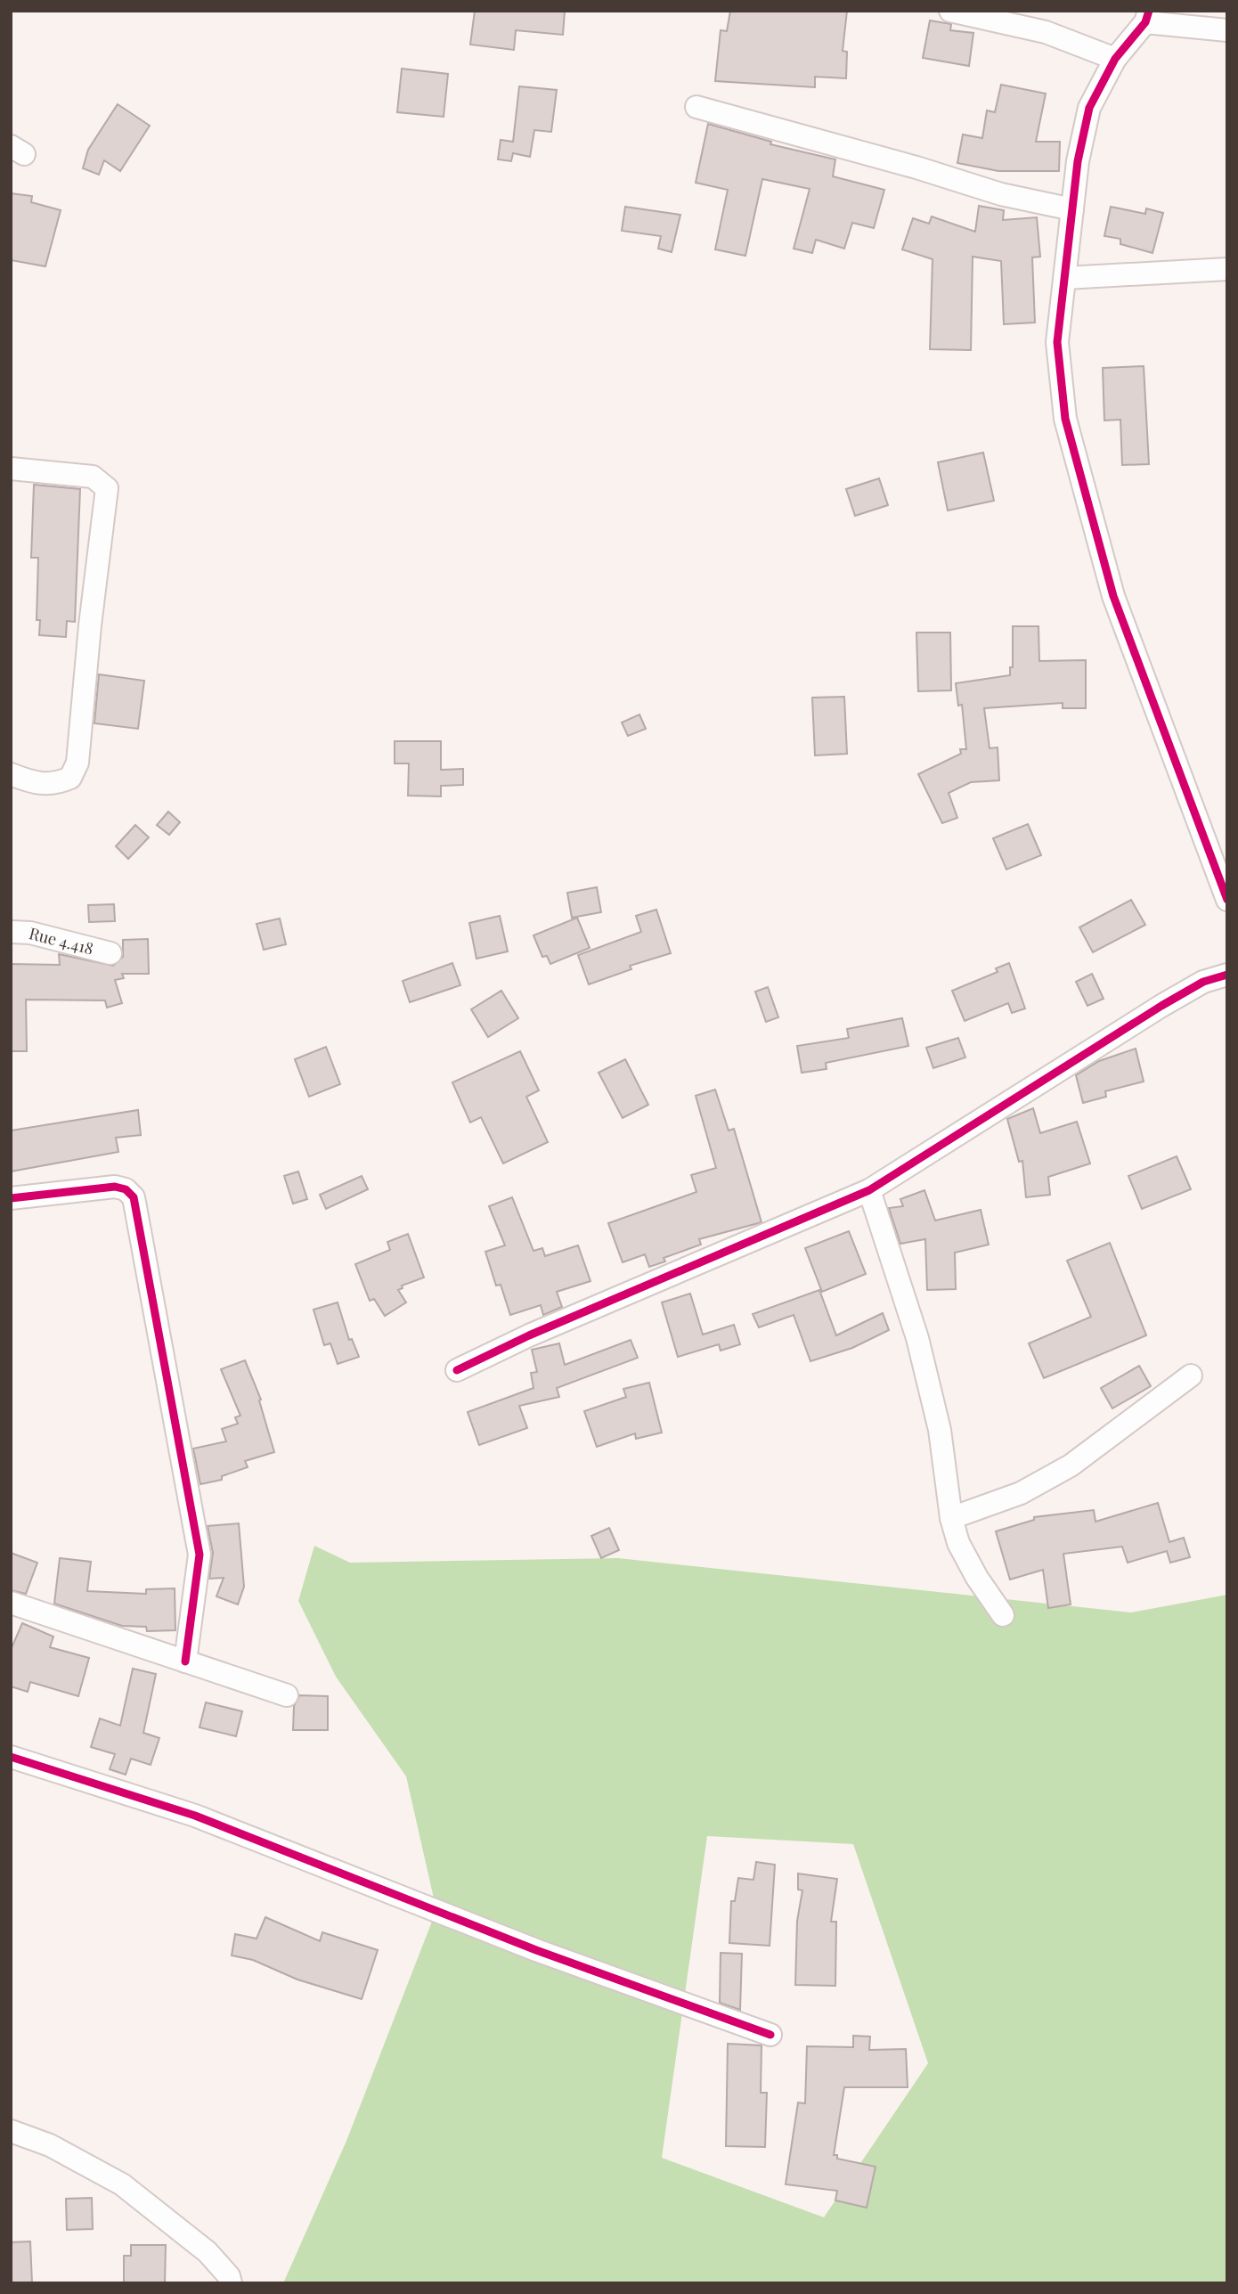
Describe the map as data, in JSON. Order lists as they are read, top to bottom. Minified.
{"streets":{"street":["Rue 4.418"]}}
